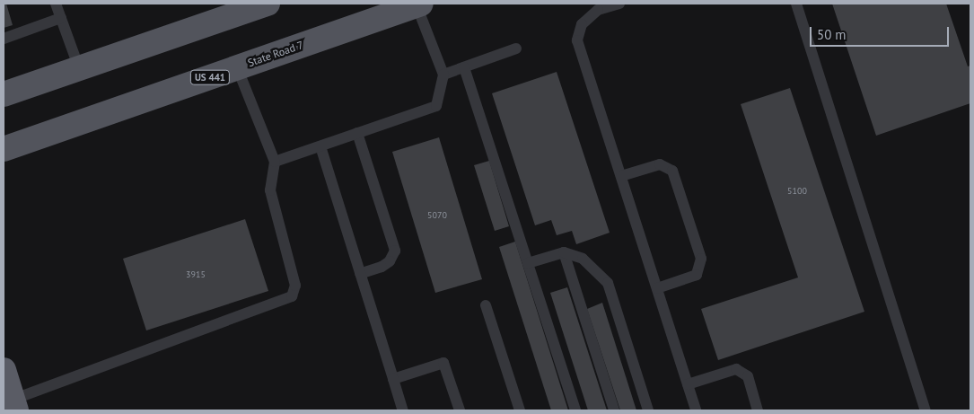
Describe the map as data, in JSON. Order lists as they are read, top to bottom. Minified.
{"streets":{"main road":["State Road 7","US 441"]},"house_numbers":["5100","5070","3915"],"scale_bar":"50 m"}
